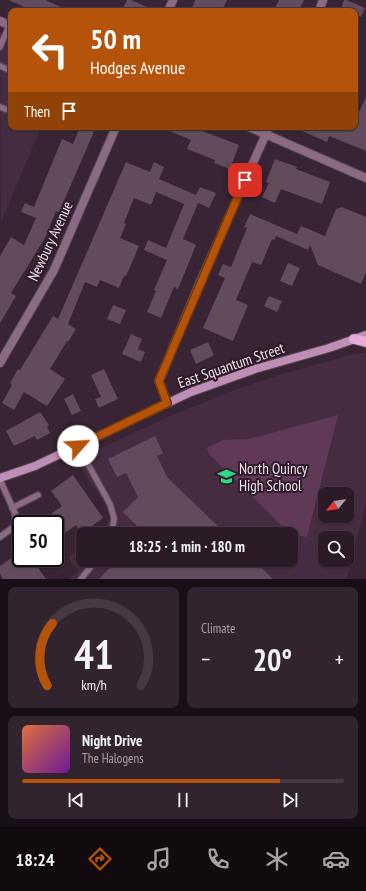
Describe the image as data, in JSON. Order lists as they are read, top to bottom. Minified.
{"streets":{"main road":["East Squantum Street"],"street":["Newbury Avenue"]},"places":{"school or university":["North Quincy High School"]},"north":"bottom left","page":{"turn":["50 m","Hodges Avenue"],"then":"Then","limit":"50","trip":"18:25 · 1 min · 180 m","tile":"Climate","heat":["−","20°","+"],"song":["Night Drive","The Halogens"],"tabs":"18:24","gauge":["41","km/h"]}}
